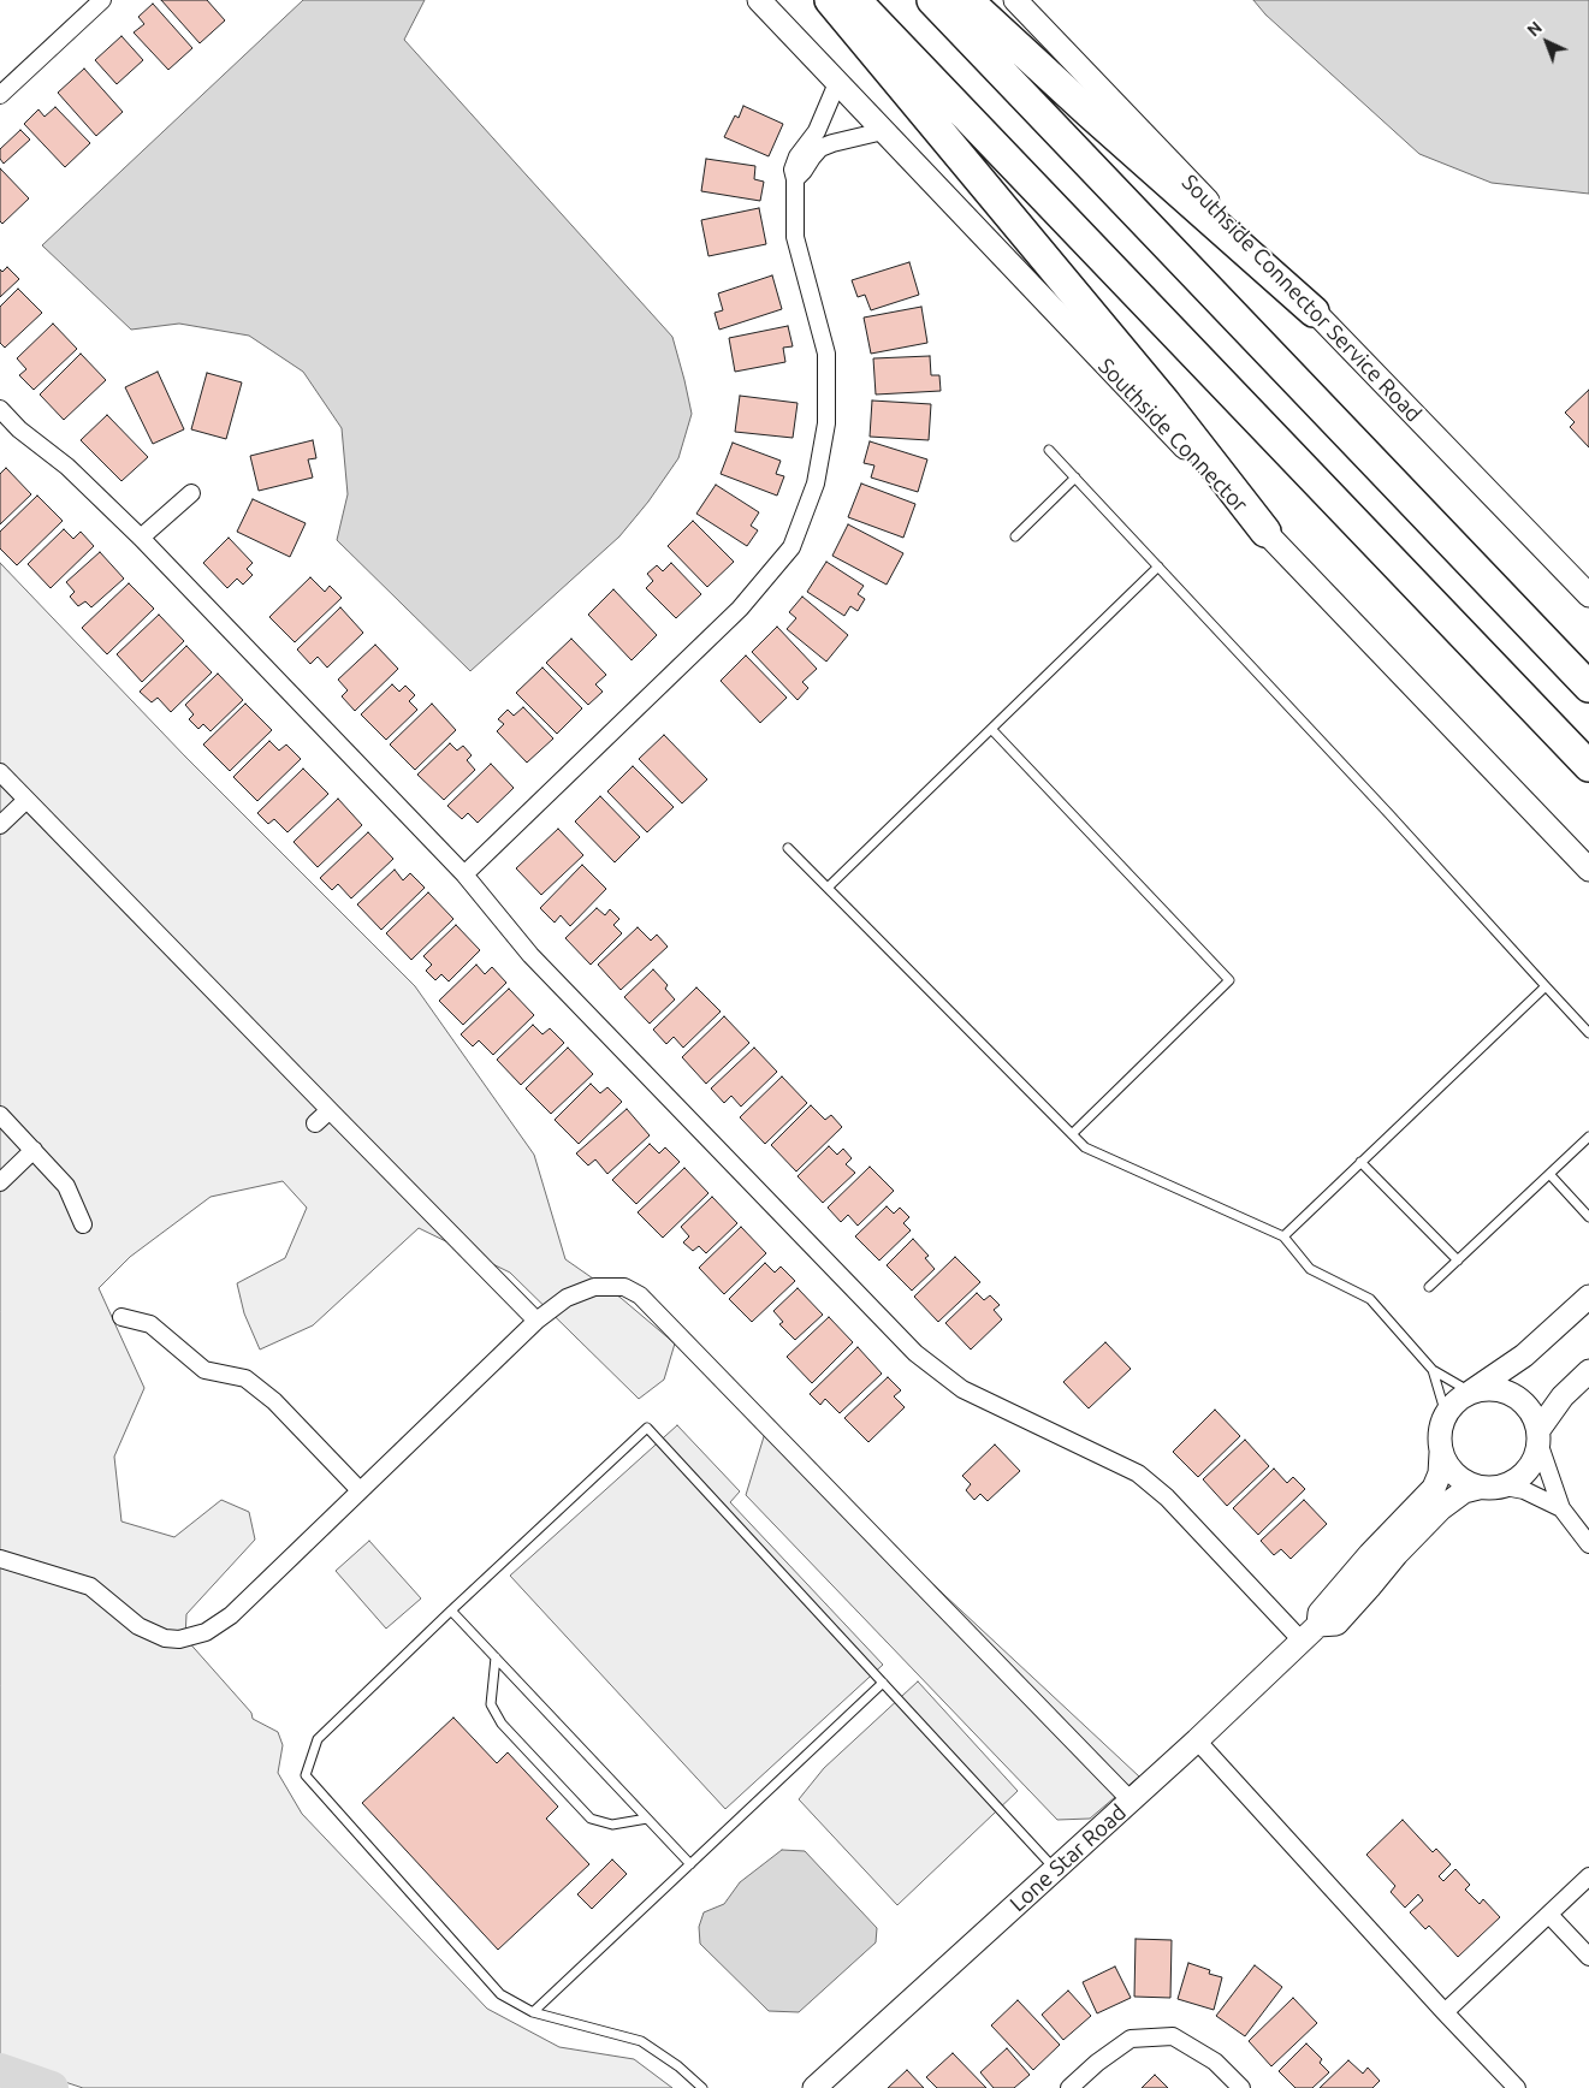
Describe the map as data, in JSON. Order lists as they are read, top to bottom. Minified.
{"streets":{"street":["Southside Connector Service Road","Southside Connector","Lone Star Road"]},"north":"top left"}
